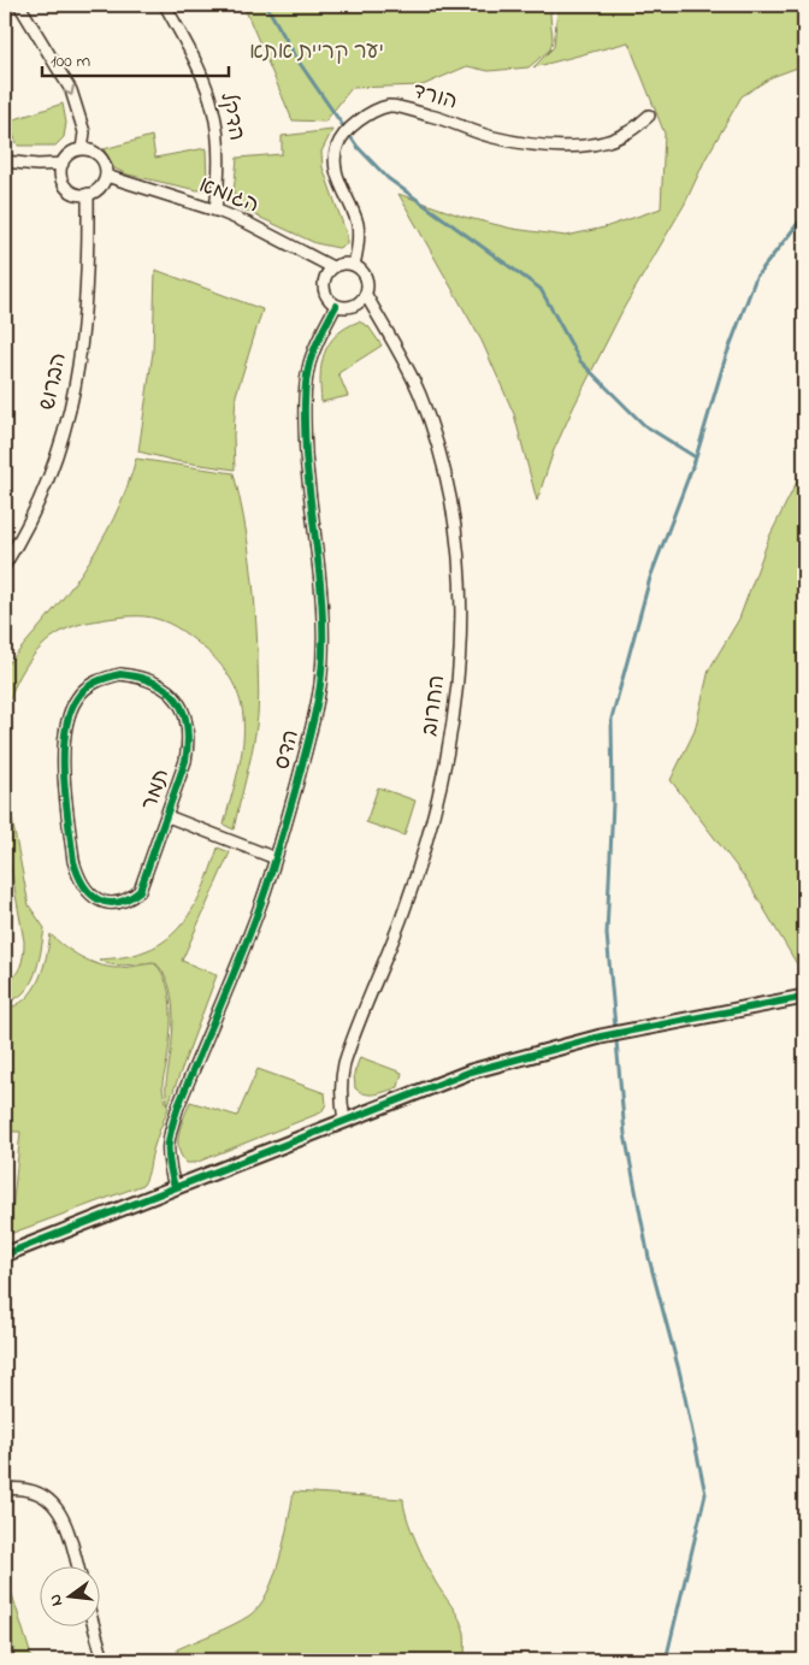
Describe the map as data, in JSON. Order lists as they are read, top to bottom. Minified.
{"streets":{"street":["הורד","הדקל","הגומא","הברוש","החרוב","הדס","תמר"]},"crossings":[["הורד","הגומא"],["הורד","החרוב"],["הורד","הדס"],["הדקל","הגומא"],["הגומא","הברוש"],["הגומא","החרוב"],["הגומא","הדס"],["החרוב","הדס"],["הדס","תמר"]],"parks":["יער קריית אתא"],"scale_bar":"100 m","north":"left"}
